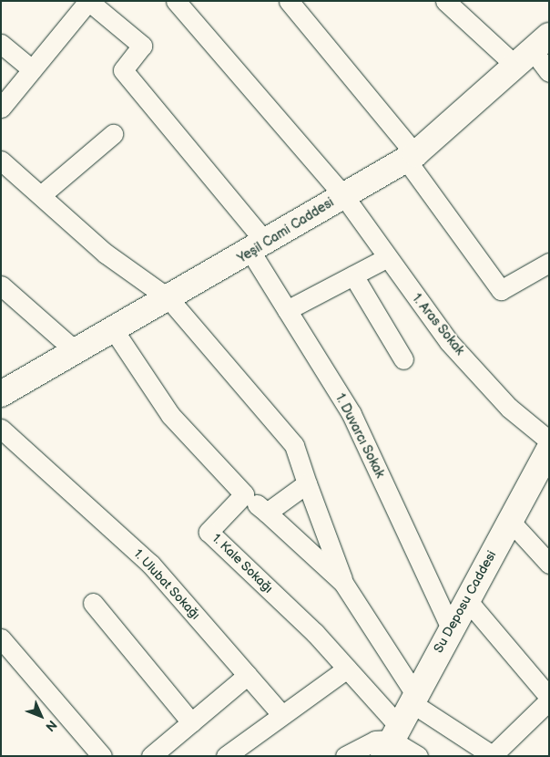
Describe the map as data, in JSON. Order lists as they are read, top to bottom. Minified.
{"streets":{"main road":["Yeşil Cami Caddesi","Su Deposu Caddesi"],"street":["1. Aras Sokak","1. Duvarcı Sokak","1. Kale Sokağı","1. Ulubat Sokağı"]},"crossings":[["Yeşil Cami Caddesi","1. Aras Sokak"],["Yeşil Cami Caddesi","1. Duvarcı Sokak"],["1. Duvarcı Sokak","Su Deposu Caddesi"],["1. Kale Sokağı","Su Deposu Caddesi"]],"north":"bottom right"}
